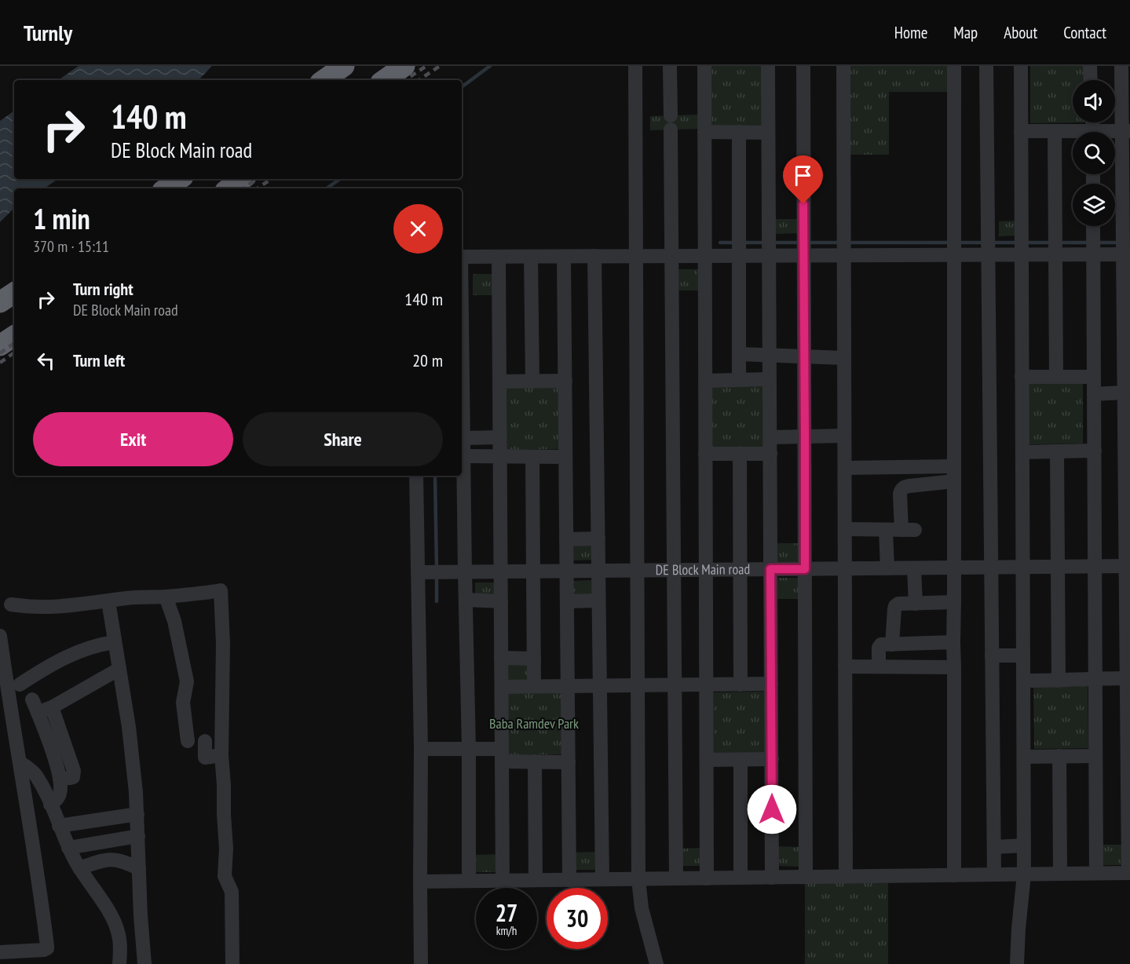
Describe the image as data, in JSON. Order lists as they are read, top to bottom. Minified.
{"streets":{"street":["DE Block Main road"]},"parks":["Baba Ramdev Park"],"page":{"header":"Turnly","nav":["Home","Map","About","Contact"],"turn":["140 m","DE Block Main road"],"heading":["1 min","370 m · 15:11"],"list":[{"name":"Turn right","note":"DE Block Main road","value":"140 m"},{"name":"Turn left","value":"20 m"}],"buttons":["Exit","Share"],"speed":"27 km/h","limit":"30"}}
